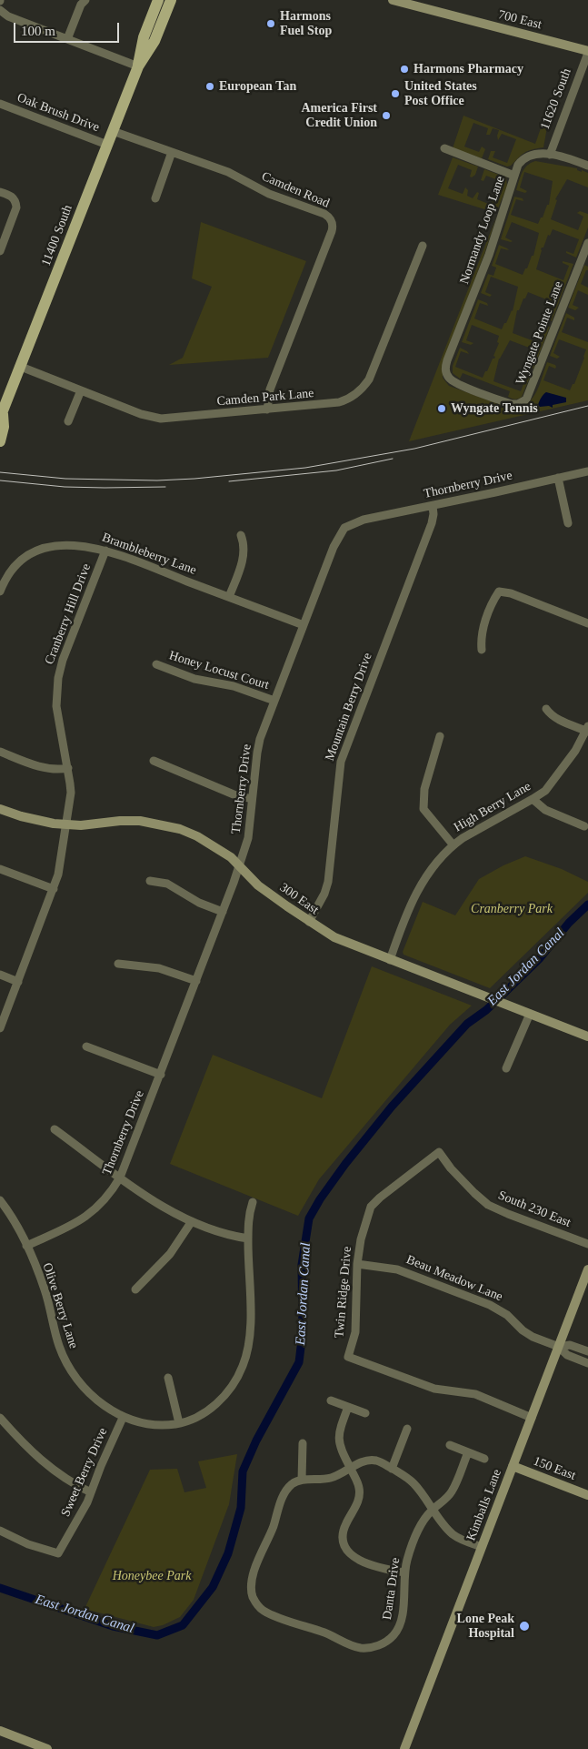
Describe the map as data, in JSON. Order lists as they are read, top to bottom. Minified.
{"streets":{"main road":["11400 South"],"street":["700 East","11620 South","Oak Brush Drive","Camden Road","Normandy Loop Lane","Wyngate Pointe Lane","Camden Park Lane","Thornberry Drive","Brambleberry Lane","Cranberry Hill Drive","Honey Locust Court","Mountain Berry Drive","High Berry Lane","300 East","South 230 East","Beau Meadow Lane","Twin Ridge Drive","Olive Berry Lane","150 East","Sweet Berry Drive","Kimballs Lane","Danta Drive"]},"crossings":[["700 East","11620 South"],["11620 South","Normandy Loop Lane"],["Oak Brush Drive","11400 South"],["Camden Road","11400 South"],["Camden Road","Camden Park Lane"],["Normandy Loop Lane","Wyngate Pointe Lane"],["11400 South","Camden Park Lane"],["Thornberry Drive","Brambleberry Lane"],["Thornberry Drive","Honey Locust Court"],["Thornberry Drive","Mountain Berry Drive"],["Thornberry Drive","300 East"],["Thornberry Drive","Olive Berry Lane"],["Brambleberry Lane","Cranberry Hill Drive"],["Cranberry Hill Drive","300 East"],["Mountain Berry Drive","300 East"],["High Berry Lane","300 East"],["South 230 East","Twin Ridge Drive"],["Beau Meadow Lane","Twin Ridge Drive"],["Beau Meadow Lane","Kimballs Lane"],["Twin Ridge Drive","Kimballs Lane"],["Olive Berry Lane","Sweet Berry Drive"],["150 East","Kimballs Lane"]],"water":["East Jordan Canal"],"parks":["Cranberry Park","Honeybee Park"],"places":["Harmons Fuel Stop","Harmons Pharmacy","European Tan","United States Post Office","America First Credit Union","Wyngate Tennis","Lone Peak Hospital"],"scale_bar":"100 m"}
